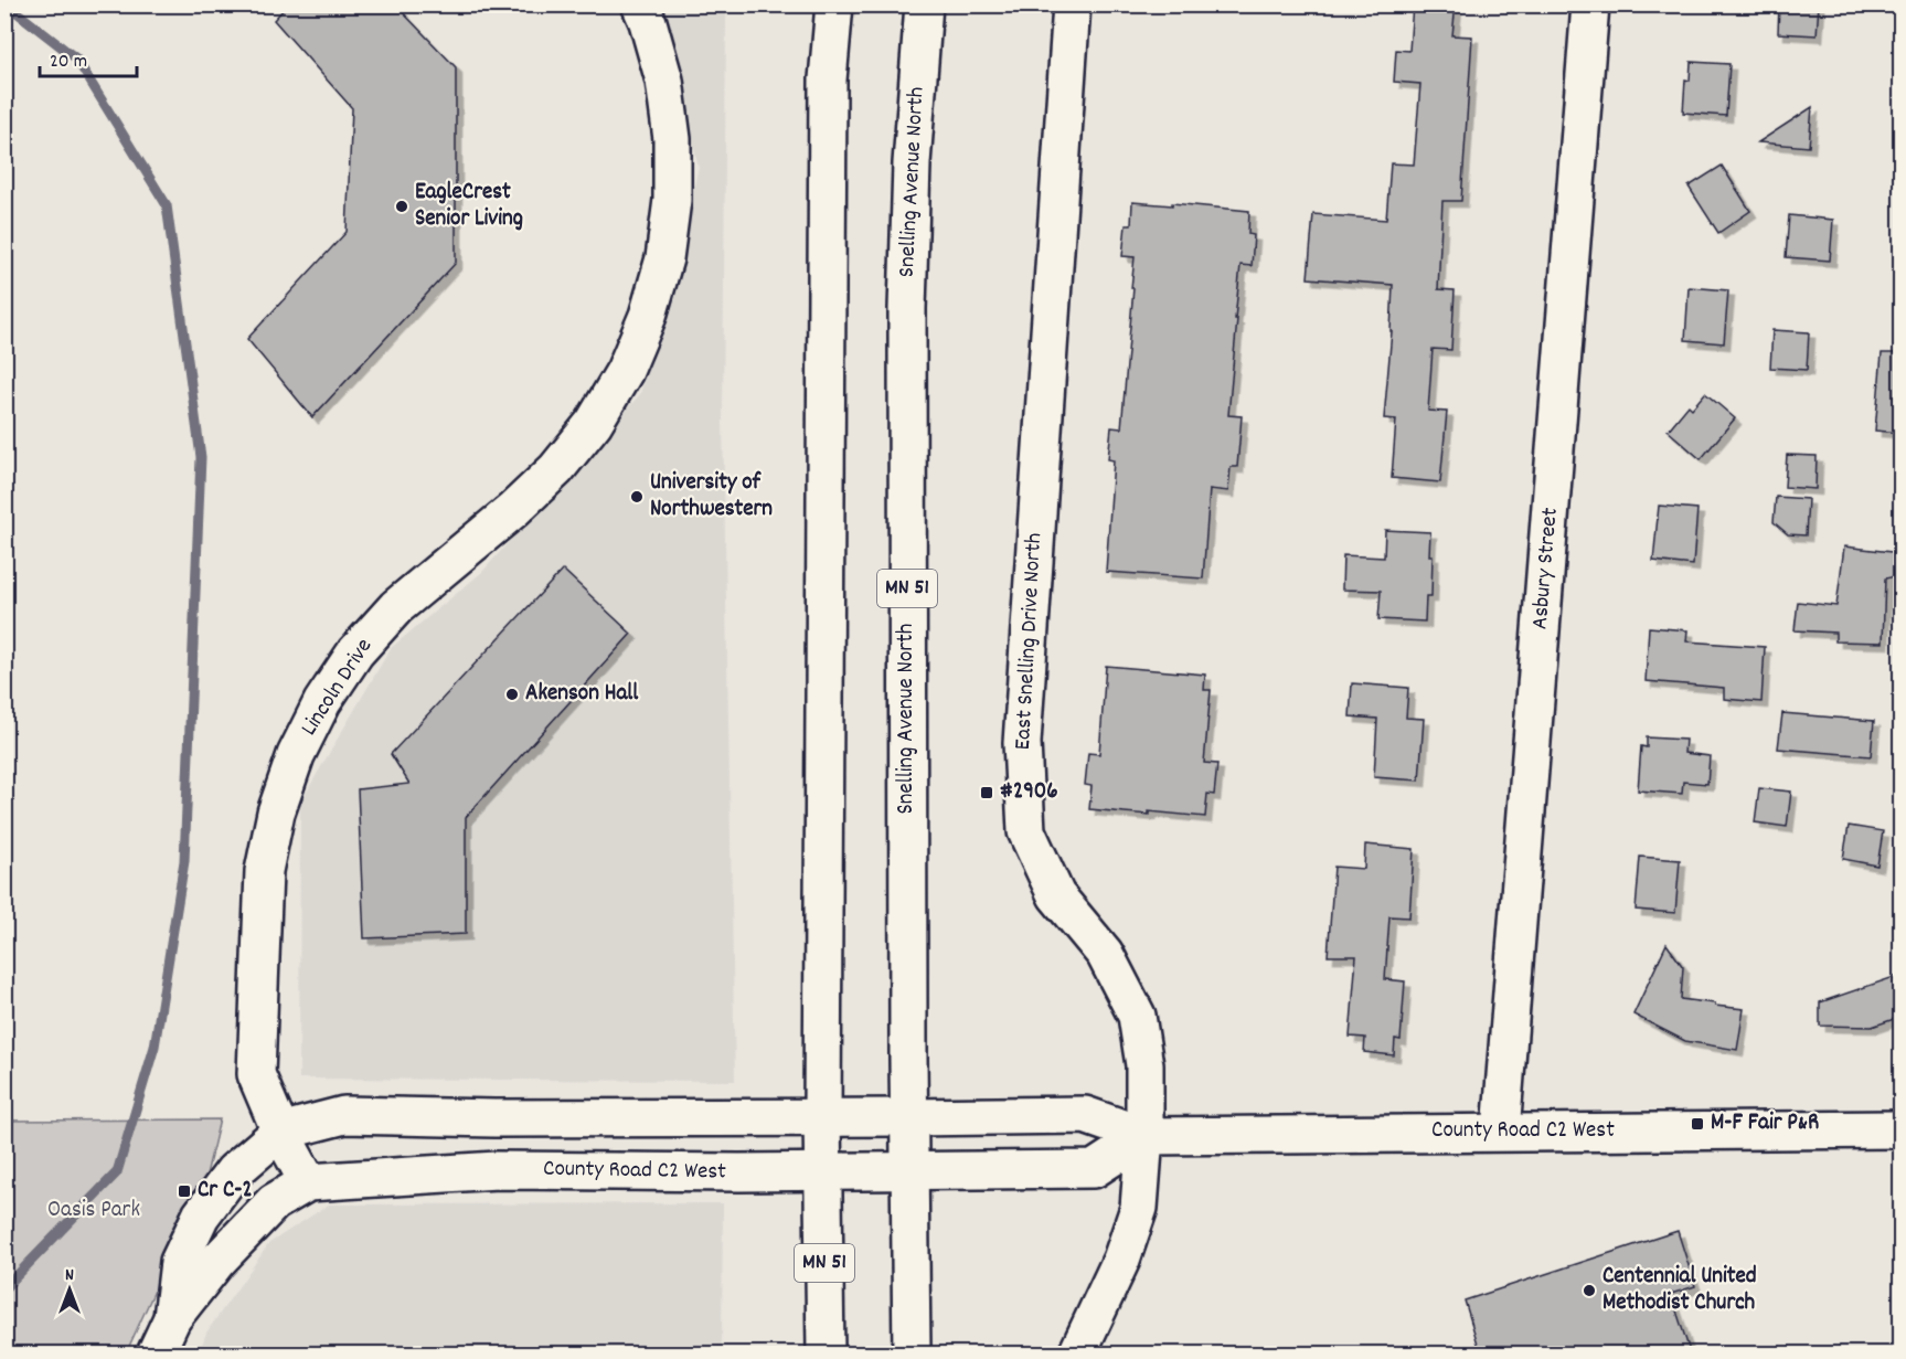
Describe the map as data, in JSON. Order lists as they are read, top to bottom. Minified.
{"streets":{"main road":["Snelling Avenue North","Asbury Street","MN 51","East Snelling Drive North","Lincoln Drive","County Road C2 West"]},"crossings":[["Snelling Avenue North","County Road C2 West"],["Asbury Street","County Road C2 West"],["MN 51","County Road C2 West"],["East Snelling Drive North","County Road C2 West"],["Lincoln Drive","County Road C2 West"]],"parks":["Oasis Park"],"places":{"other":["EagleCrest Senior Living","University of Northwestern","Akenson Hall","Centennial United Methodist Church"],"transit":["#2906","M-F Fair P&R","Cr C-2"]},"scale_bar":"20 m","north":"top"}
